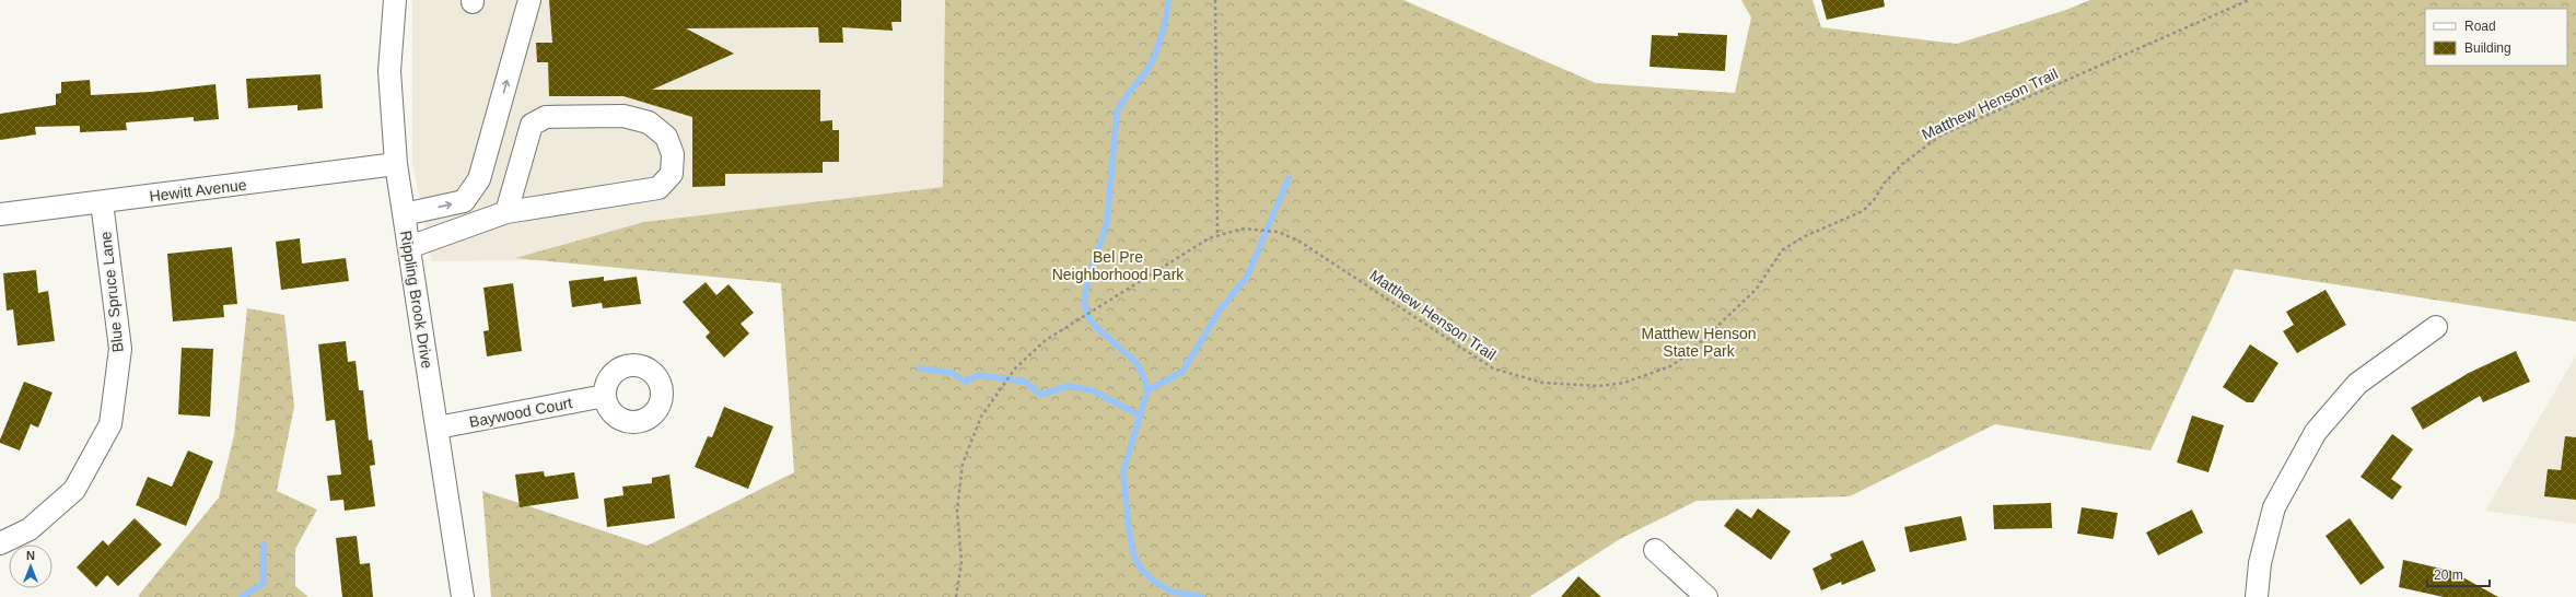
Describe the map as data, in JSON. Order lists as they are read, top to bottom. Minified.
{"streets":{"street":["Hewitt Avenue","Blue Spruce Lane","Rippling Brook Drive","Baywood Court"],"path":["Matthew Henson Trail"]},"crossings":[["Hewitt Avenue","Blue Spruce Lane"],["Hewitt Avenue","Rippling Brook Drive"],["Rippling Brook Drive","Baywood Court"]],"parks":["Bel Pre Neighborhood Park","Matthew Henson State Park"],"legend":["Road","Building"],"scale_bar":"20 m","north":"top"}
